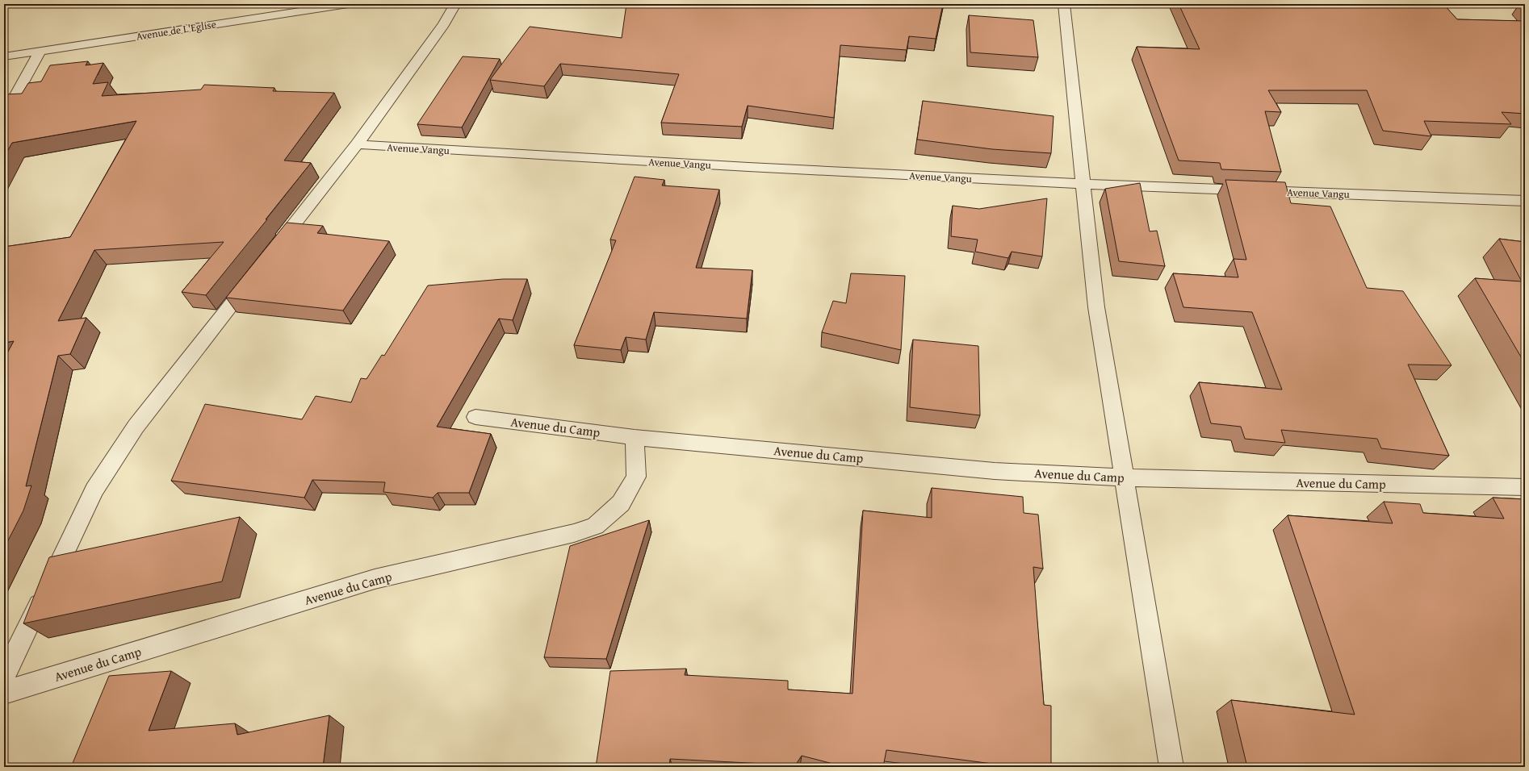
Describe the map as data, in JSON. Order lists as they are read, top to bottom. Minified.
{"streets":{"street":["Avenue de L'Eglise","Avenue Vangu","Avenue du Camp"]}}
